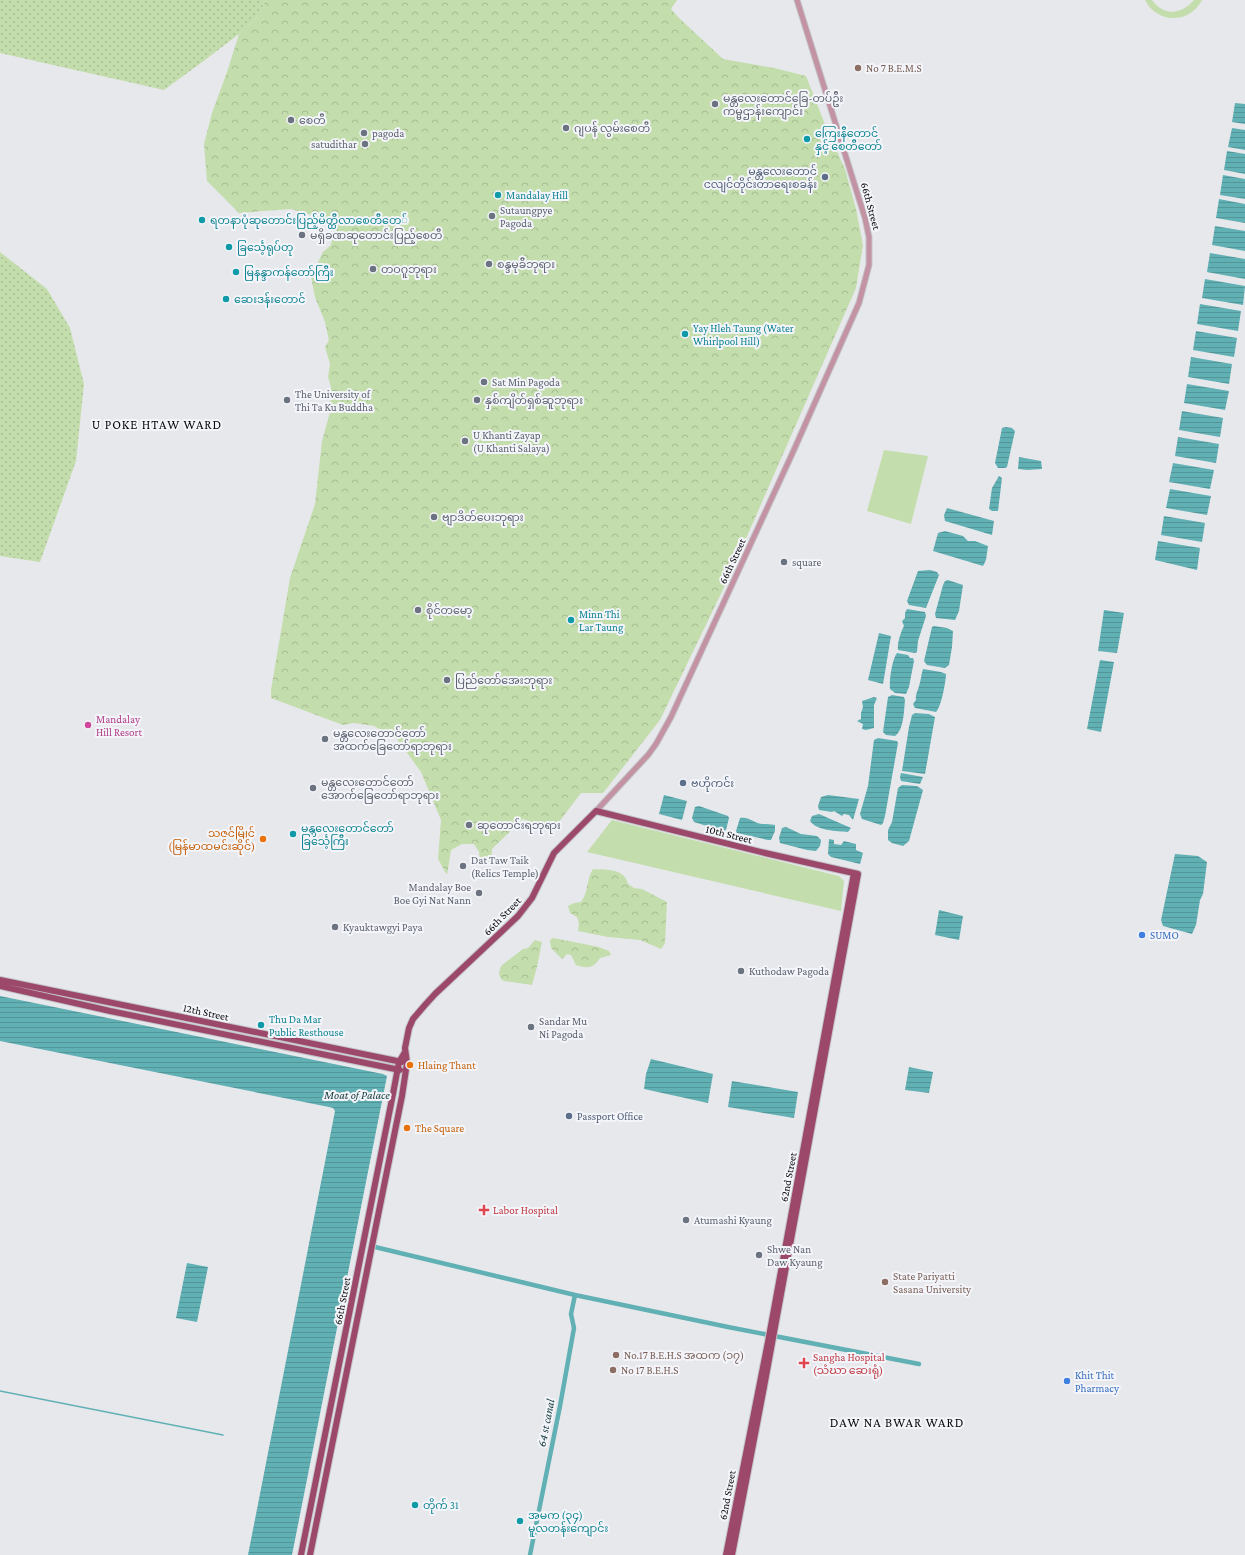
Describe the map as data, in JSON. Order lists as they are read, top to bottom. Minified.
{"streets":{"main road":["66th Street","10th Street","12th Street","62nd Street"]},"crossings":[["66th Street","10th Street"],["66th Street","12th Street"],["10th Street","62nd Street"]],"districts":["U POKE HTAW WARD","DAW NA BWAR WARD"],"water":["Moat of Palace","64 st canal"],"places":{"other":["No 7 B.E.M.S","မန္တလေးတောင်ခြေ-တပ်ဦး ကမ္မဌာန်းကျောင်း","စေတီ","ဂျပန် လွမ်းစေတီ","pagoda","ကြေးနီတောင် နှင့် စေတီတော်","satudithar","မန္တလေးတောင် ငလျင်တိုင်းတာရေးစခန်း","Mandalay Hill","Sutaungpye Pagoda","ရတနာပုံဆုတောင်းပြည့်မိတ္ထီလာစေတီတေ်","မရှိခဏဆုတောင်းပြည့်စေတီ","ခြင်္သေ့ရုပ်တု","စန္ဒမုခီဘုရား","တဝဂူဘုရား","မြနန္ဒာကန်တော်ကြီး","ဆေးဒန်းတောင်","Yay Hleh Taung (Water Whirlpool Hill)","Sat Min Pagoda","The University of Thi Ta Ku Buddha","နှစ်ကျိတ်ရှစ်ဆူဘုရား","U Khanti Zayap (U Khanti Salaya)","ဗျာဒိတ်ပေးဘုရား","square","စိုင်တမော့","Minn Thi Lar Taung","ပြည်တော်အေးဘုရား","Mandalay Hill Resort","မန္တ‌လေးတောင်တော် အထက်ခြေတော်ရာဘုရား‌","ဗဟိုကင်း","မန္တ‌လေးတောင်တော် အောက်ခြေတော်ရာဘုရား‌","ဆုတောင်းရဘုရား","မန္တလေးတောင်တော် ‌ခြင်္သေ့ကြီး","သဇင်မြိုင် (မြန်မာထမင်းဆိုင်)","Dat Taw Taik (Relics Temple)","Mandalay Boe Boe Gyi Nat Nann","Kyauktawgyi Paya","SUMO","Kuthodaw Pagoda","Thu Da Mar Public Resthouse","Sandar Mu Ni Pagoda","Hlaing Thant","Passport Office","The Square","Atumashi Kyaung","Shwe Nan Daw Kyaung","State Pariyatti Sasana University","No.17 B.E.H.S အထက (၁၇)","No 17 B.E.H.S","Khit Thit Pharmacy","တိုက် 31","အမက (၃၄) မူလတန်းကျောင်း"],"health":["Labor Hospital","Sangha Hospital (သံဃာ ဆေးရုံ)"]}}
